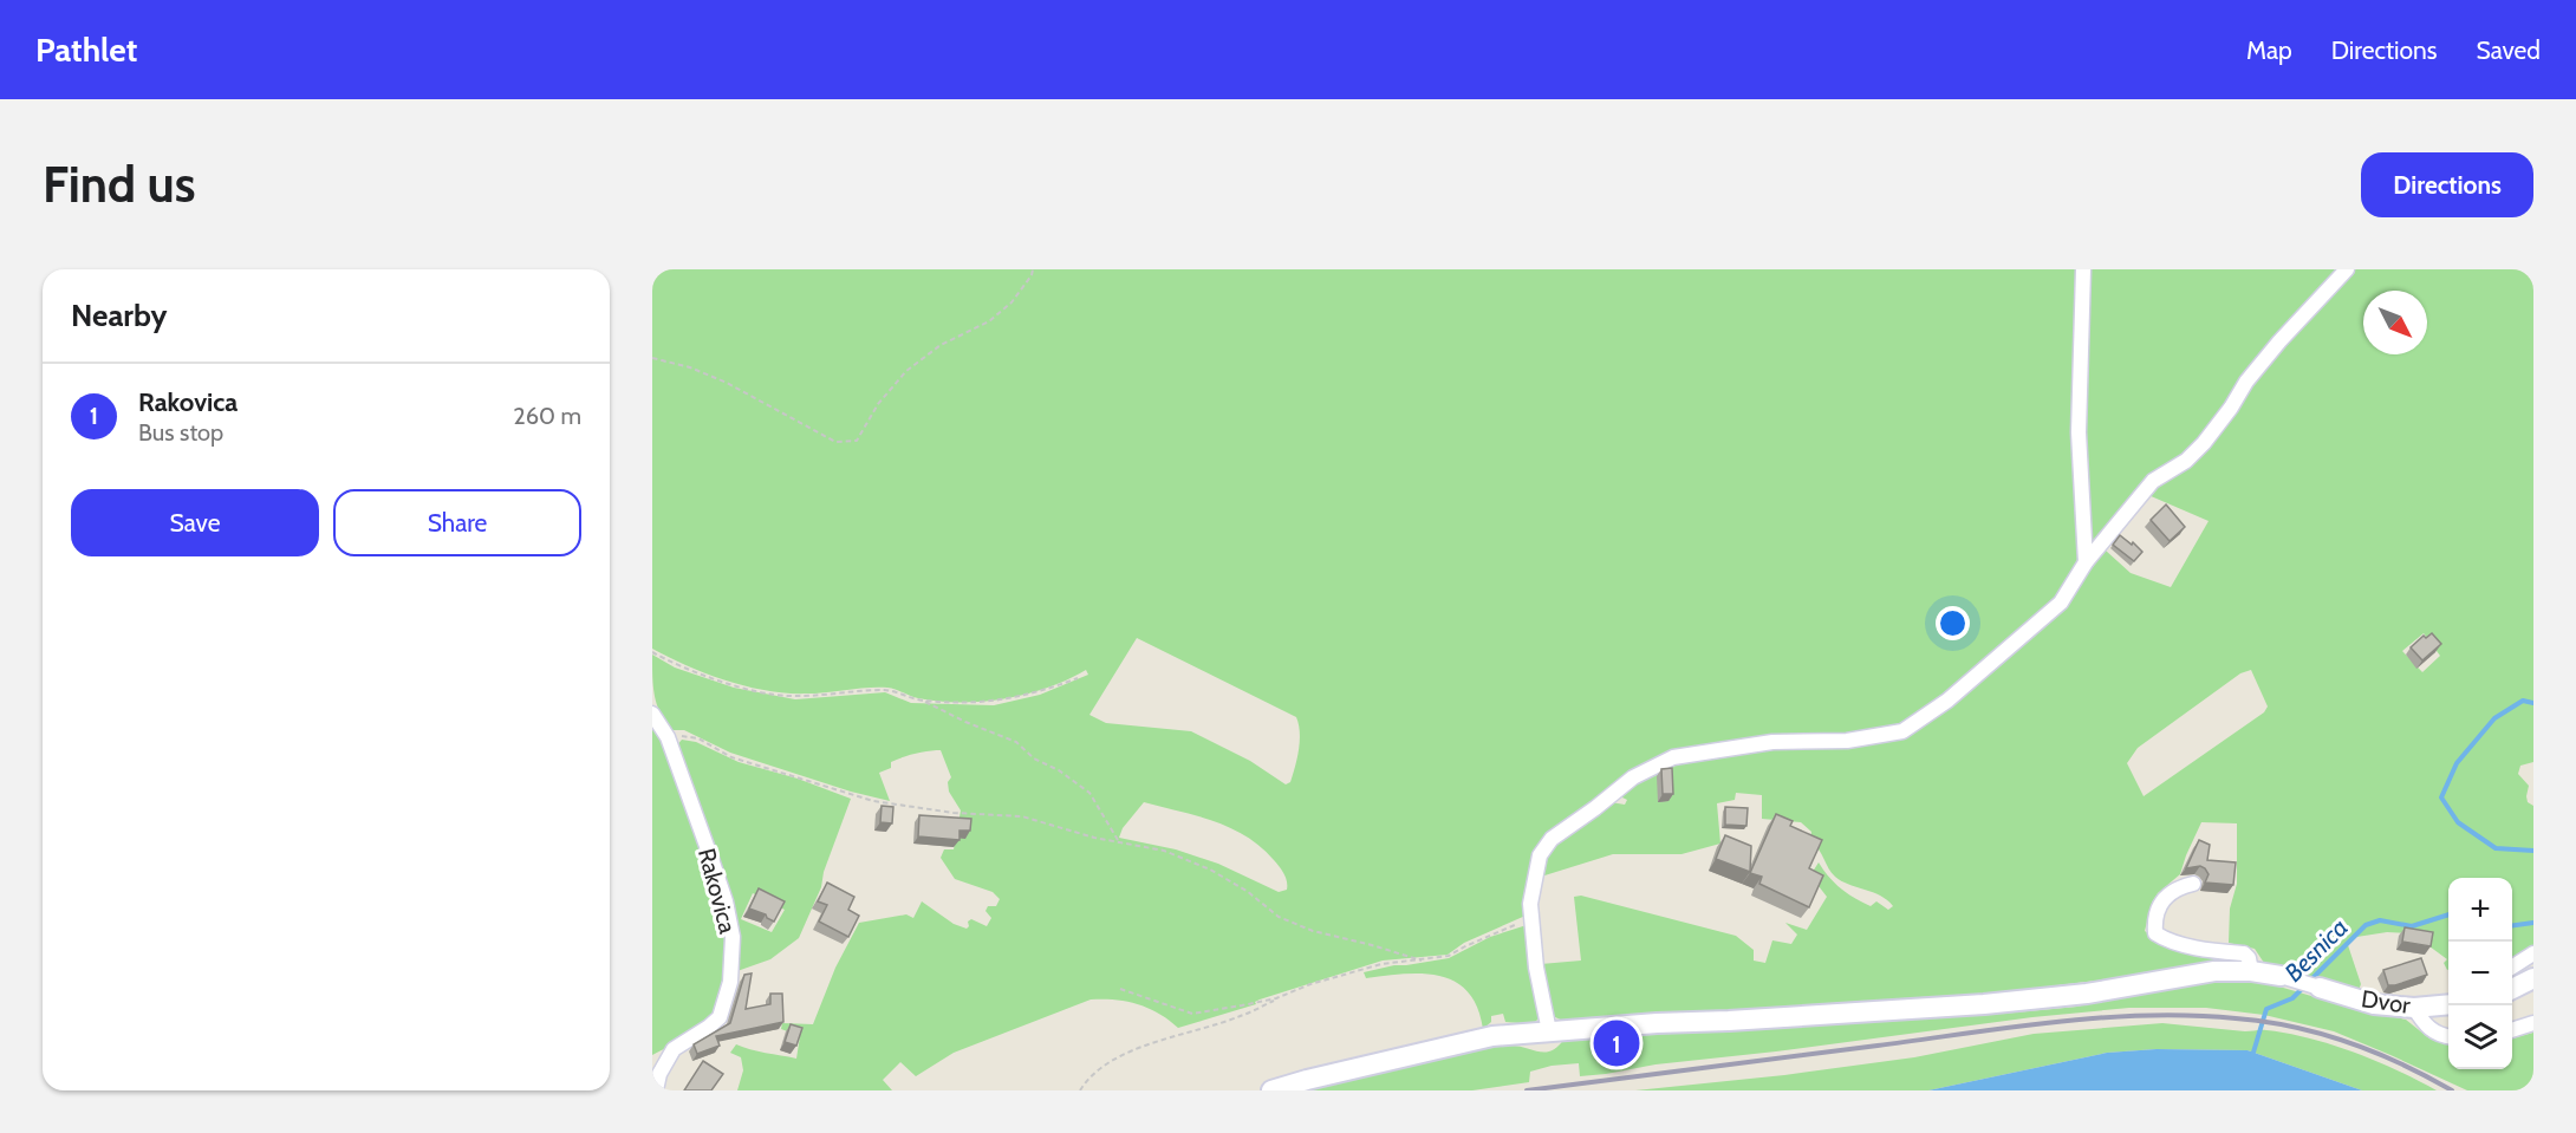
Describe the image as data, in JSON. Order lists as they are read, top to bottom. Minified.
{"streets":{"street":["Rakovica","Dvor"]},"water":["Besnica"],"north":"bottom right","page":{"header":"Pathlet","nav":["Map","Directions","Saved"],"buttons":["Directions",["Save","Share"]],"title":"Find us","heading":"Nearby","list":[{"mark":"1","name":"Rakovica","note":"Bus stop","value":"260 m"}],"map_buttons":["+","−"],"pins":"1"}}
